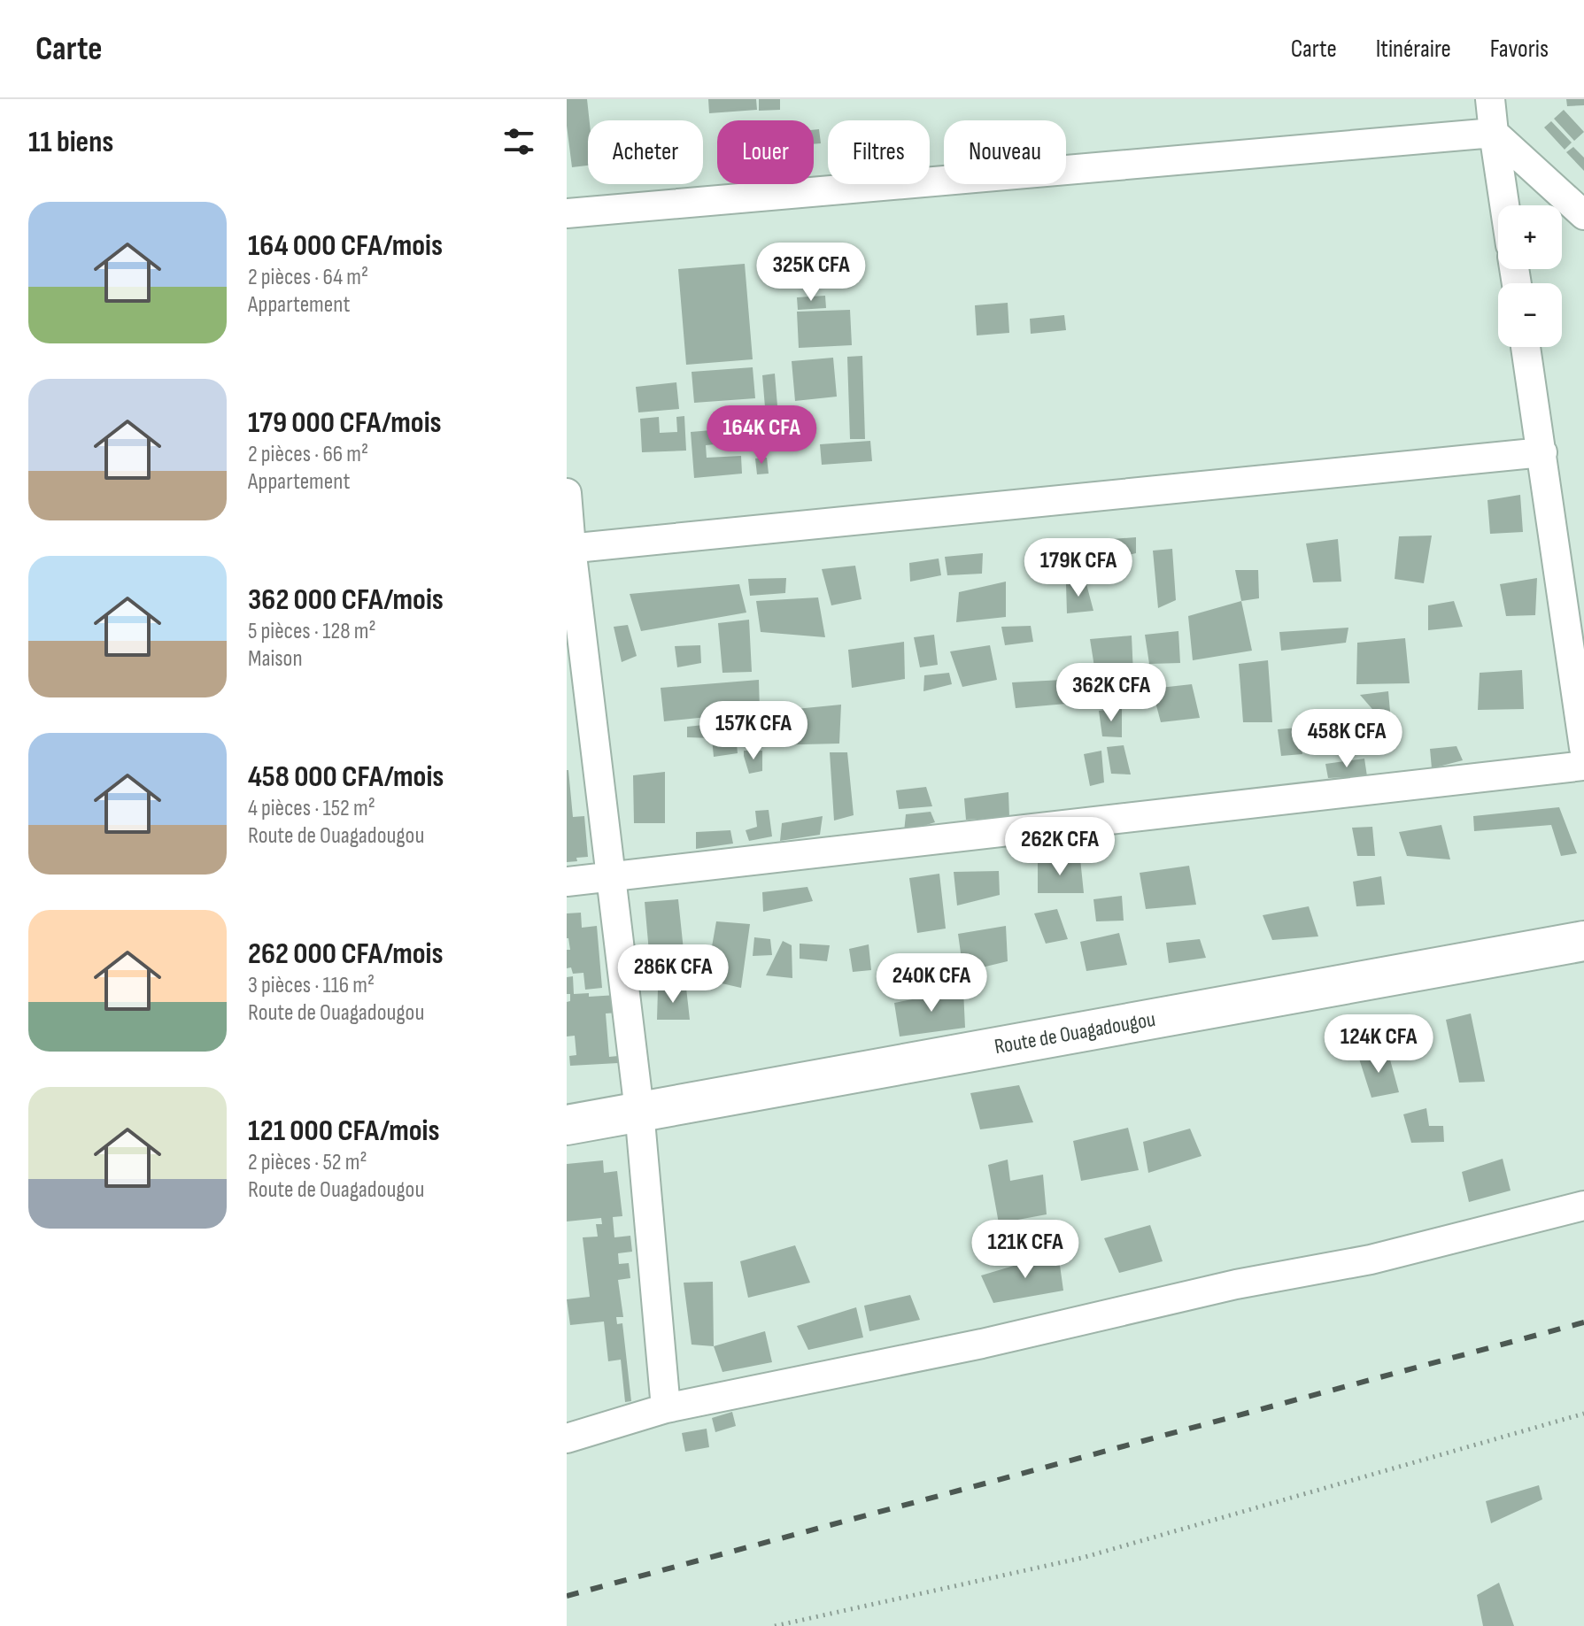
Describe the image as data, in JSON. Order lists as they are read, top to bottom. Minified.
{"streets":{"street":["Route de Ouagadougou"]},"page":{"header":"Carte","nav":["Carte","Itinéraire","Favoris"],"heading":"11 biens","chip":["Acheter","Louer","Filtres","Nouveau"],"list":[{"name":"164 000 CFA/mois","note":"2 pièces · 64 m² · Appartement"},{"name":"179 000 CFA/mois","note":"2 pièces · 66 m² · Appartement"},{"name":"362 000 CFA/mois","note":"5 pièces · 128 m² · Maison"},{"name":"458 000 CFA/mois","note":"4 pièces · 152 m² · Route de Ouagadougou"},{"name":"262 000 CFA/mois","note":"3 pièces · 116 m² · Route de Ouagadougou"},{"name":"121 000 CFA/mois","note":"2 pièces · 52 m² · Route de Ouagadougou"}],"map_buttons":["+","−"],"price":["325K CFA","164K CFA","179K CFA","362K CFA","157K CFA","458K CFA","262K CFA","286K CFA","240K CFA","124K CFA","121K CFA"]}}
